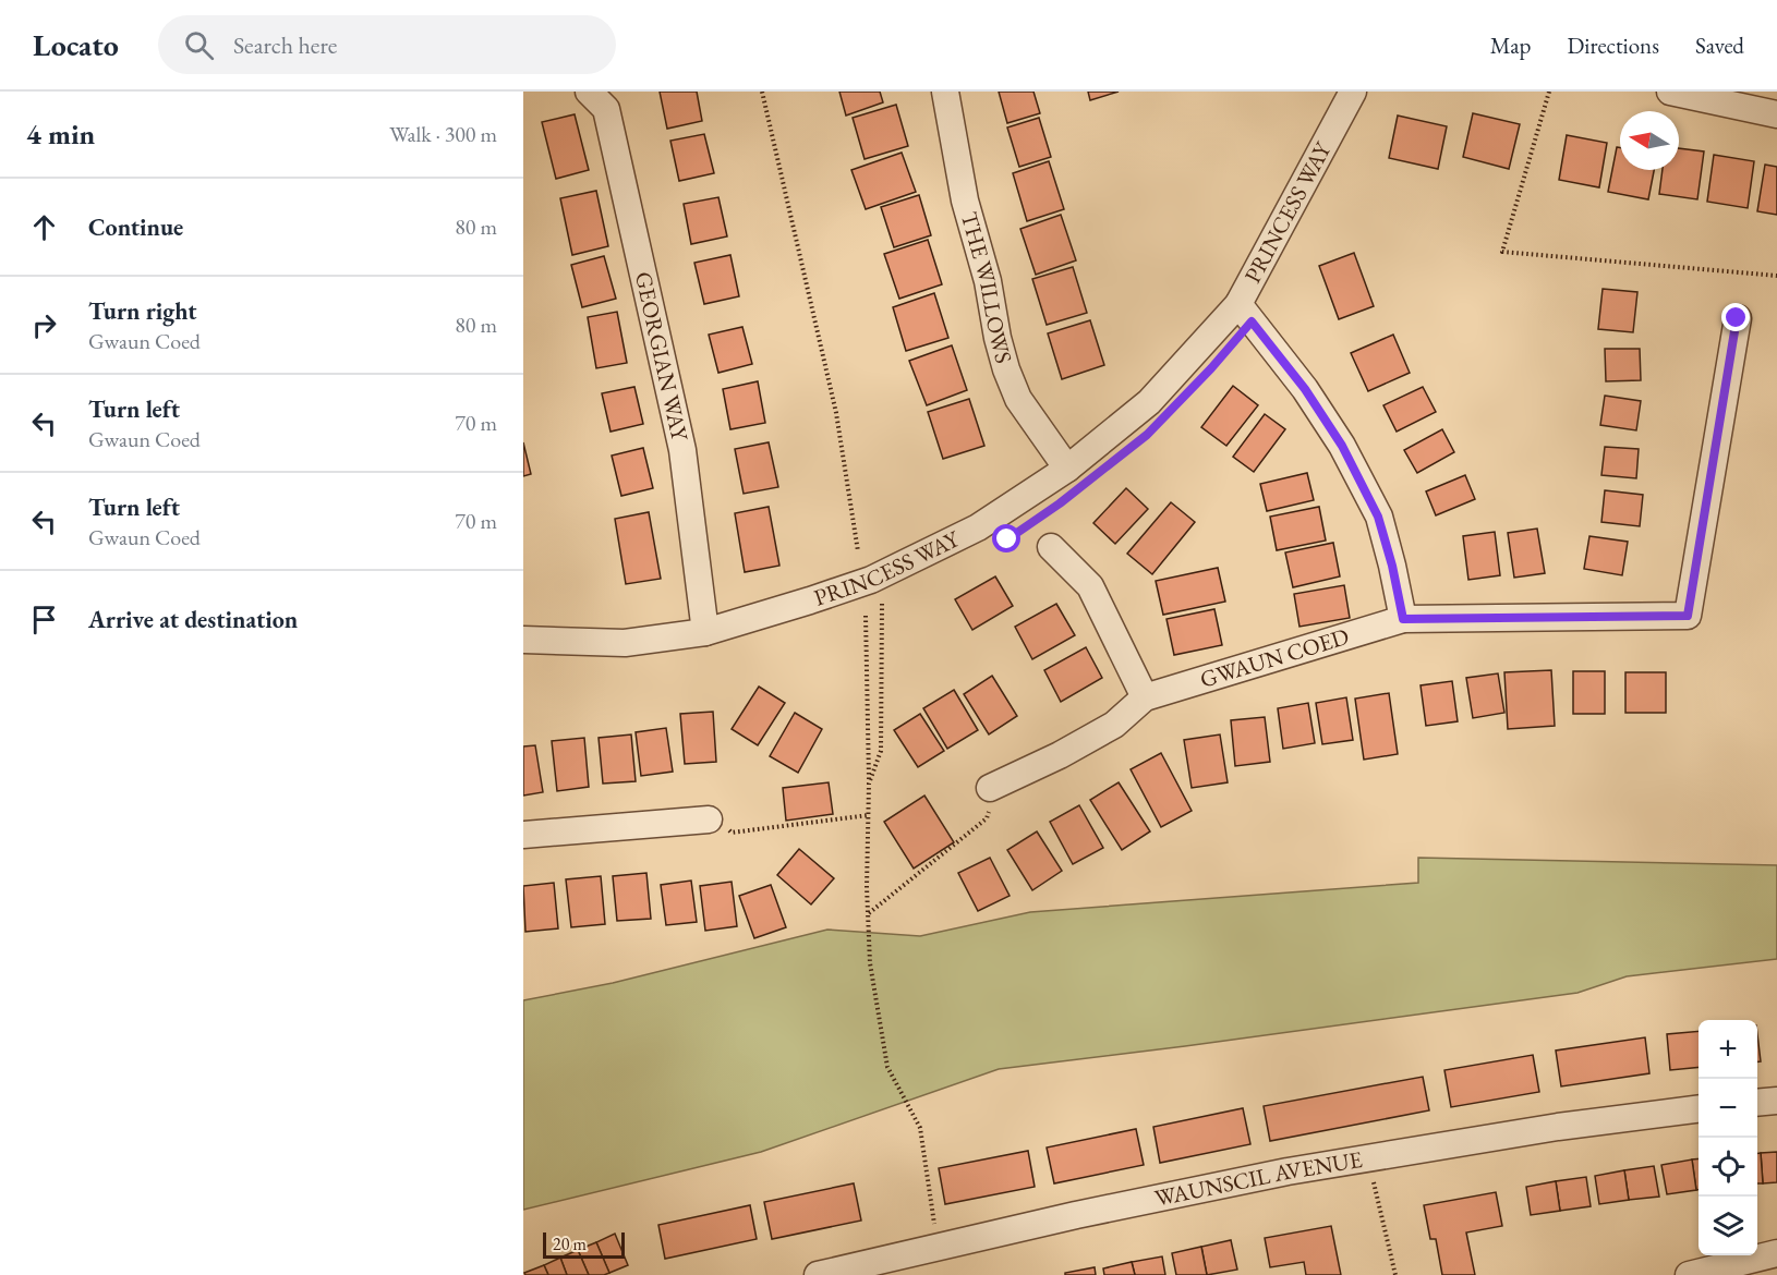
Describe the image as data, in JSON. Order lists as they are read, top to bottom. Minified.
{"streets":{"street":["PRINCESS WAY","THE WILLOWS","GEORGIAN WAY","GWAUN COED","WAUNSCIL AVENUE"]},"crossings":[["PRINCESS WAY","THE WILLOWS"],["PRINCESS WAY","GEORGIAN WAY"]],"scale_bar":"20 m","north":"left","page":{"header":"Locato","search":"Search here","nav":["Map","Directions","Saved"],"heading":["4 min","Walk · 300 m"],"list":[["Continue","80 m"],["Turn right","Gwaun Coed","80 m"],["Turn left","Gwaun Coed","70 m"],["Turn left","Gwaun Coed","70 m"],"Arrive at destination"],"map_buttons":["+","−"],"scale":"20 m"}}
